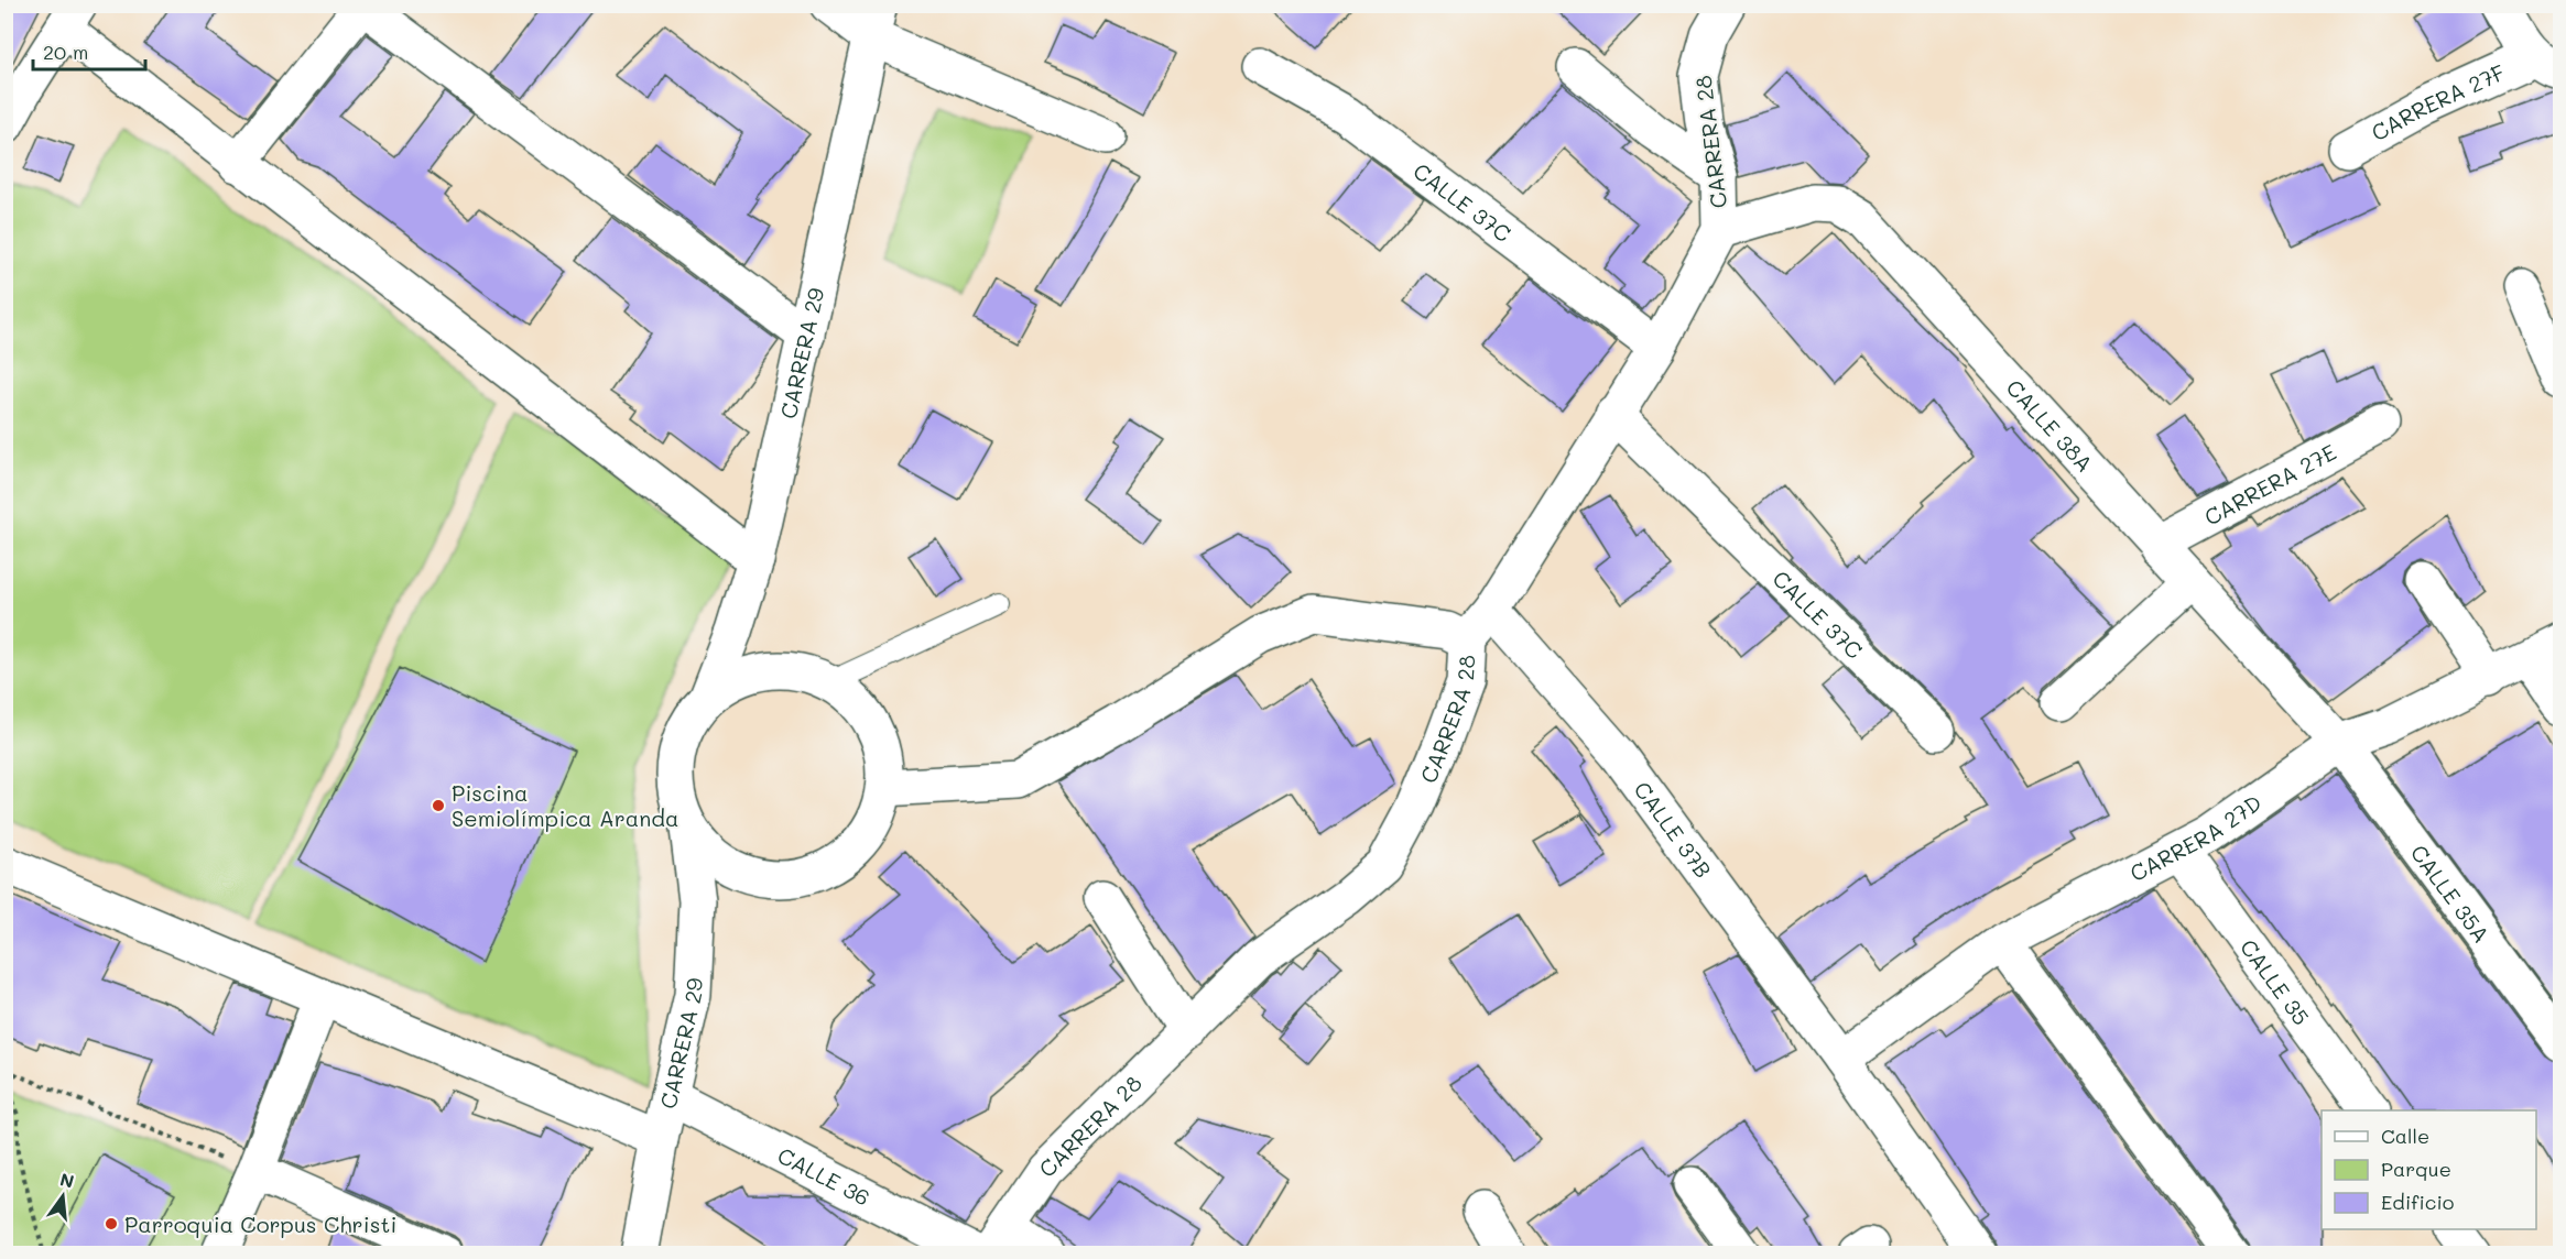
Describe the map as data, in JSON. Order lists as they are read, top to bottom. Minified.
{"streets":{"street":["CARRERA 27F","CARRERA 28","CALLE 37C","CARRERA 29","CALLE 38A","CARRERA 27E","CALLE 37B","CARRERA 27D","CALLE 35A","CALLE 35","CALLE 36"]},"crossings":[["CARRERA 28","CALLE 37C"],["CARRERA 28","CALLE 38A"],["CARRERA 28","CALLE 37B"],["CARRERA 29","CALLE 36"],["CALLE 38A","CARRERA 27E"],["CALLE 38A","CARRERA 27D"],["CALLE 38A","CALLE 35A"],["CALLE 37B","CARRERA 27D"],["CARRERA 27D","CALLE 35A"],["CARRERA 27D","CALLE 35"]],"places":["Piscina Semiolímpica Aranda","Parroquia Corpus Christi"],"legend":["Calle","Parque","Edificio"],"scale_bar":"20 m","north":"top"}
